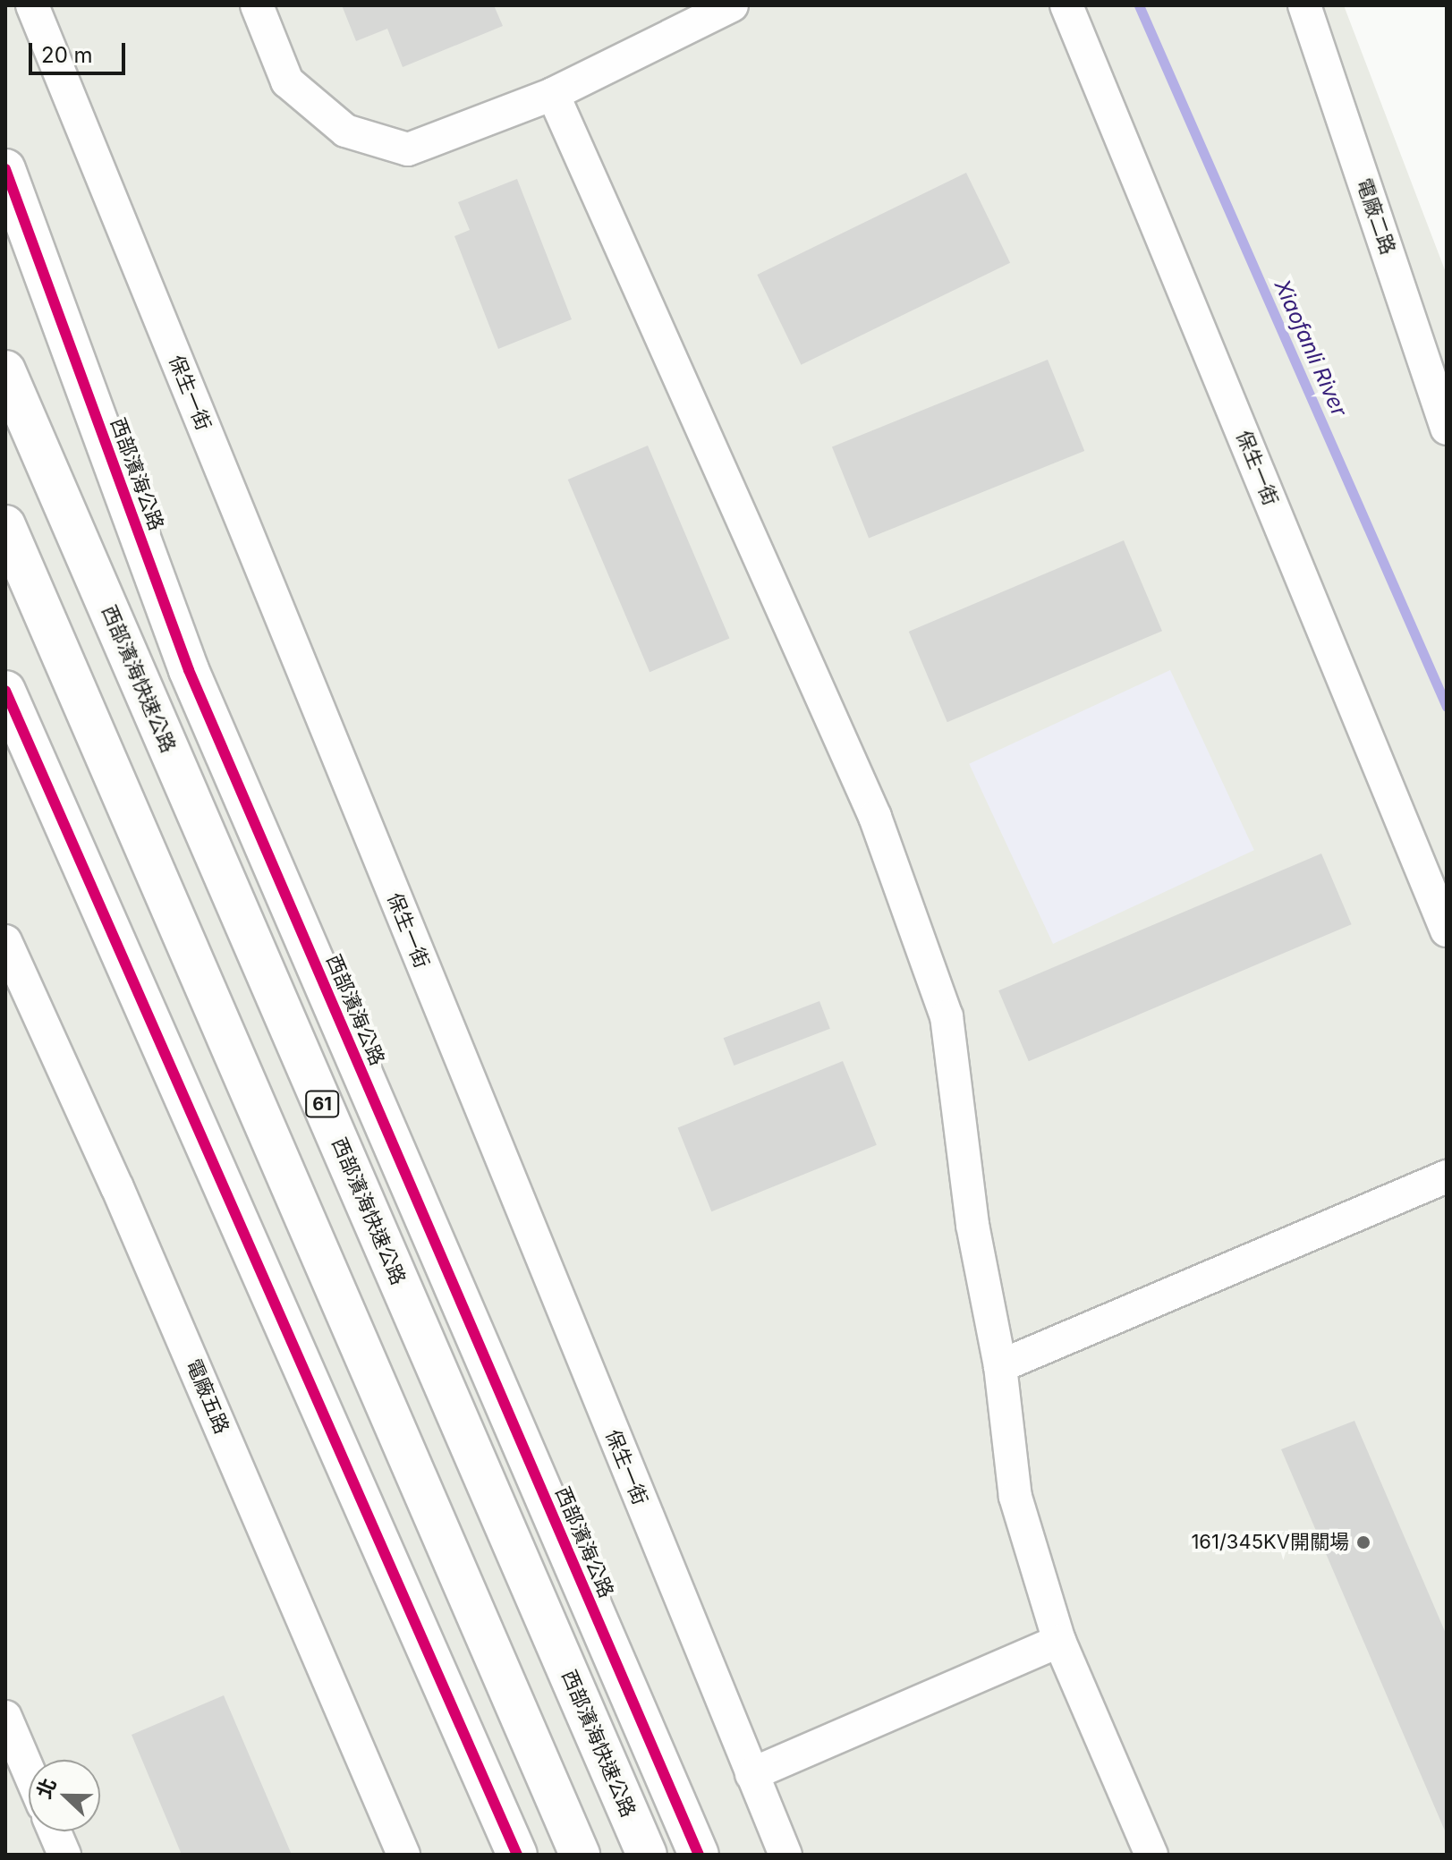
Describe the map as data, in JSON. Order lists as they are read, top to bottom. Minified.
{"streets":{"main road":["西部濱海公路","西部濱海快速公路","61"],"street":["電廠二路","保生一街","電廠五路"]},"water":["Xiaofanli River"],"places":["161/345KV開關場"],"scale_bar":"20 m","north":"left"}
